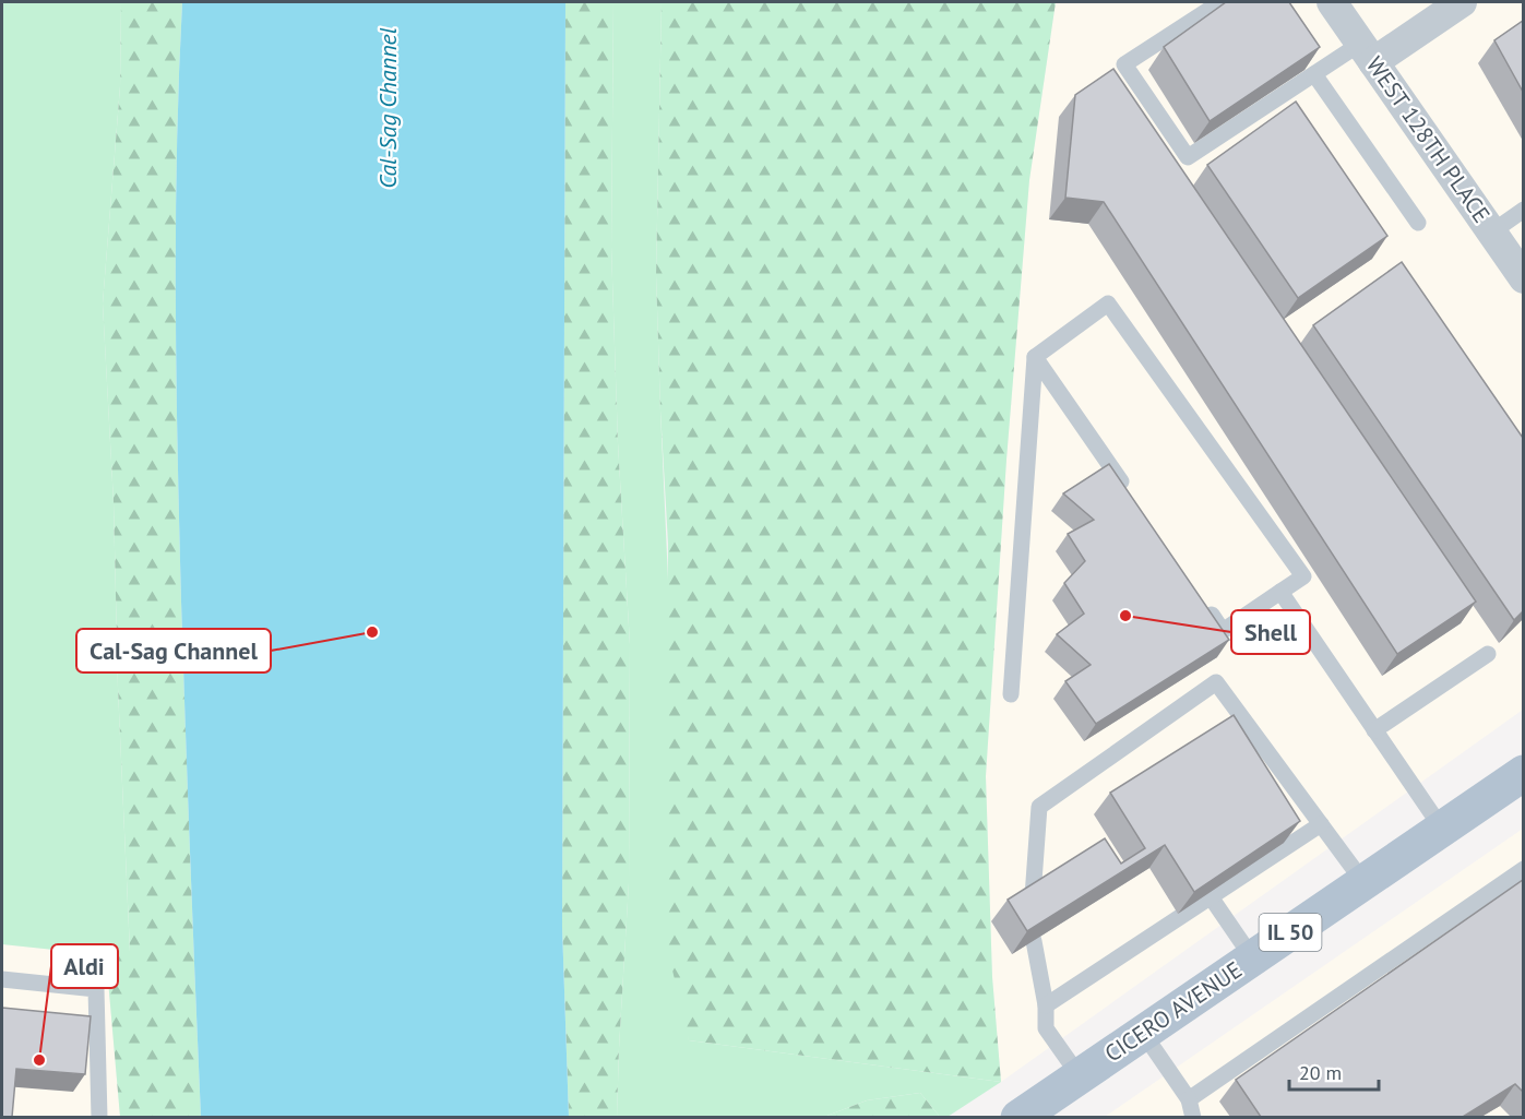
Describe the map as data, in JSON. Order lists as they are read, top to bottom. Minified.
{"streets":{"main road":["IL 50","CICERO AVENUE"],"street":["WEST 128TH PLACE"]},"water":["Cal-Sag Channel"],"places":["Shell","Cal-Sag Channel","Aldi"],"scale_bar":"20 m"}
